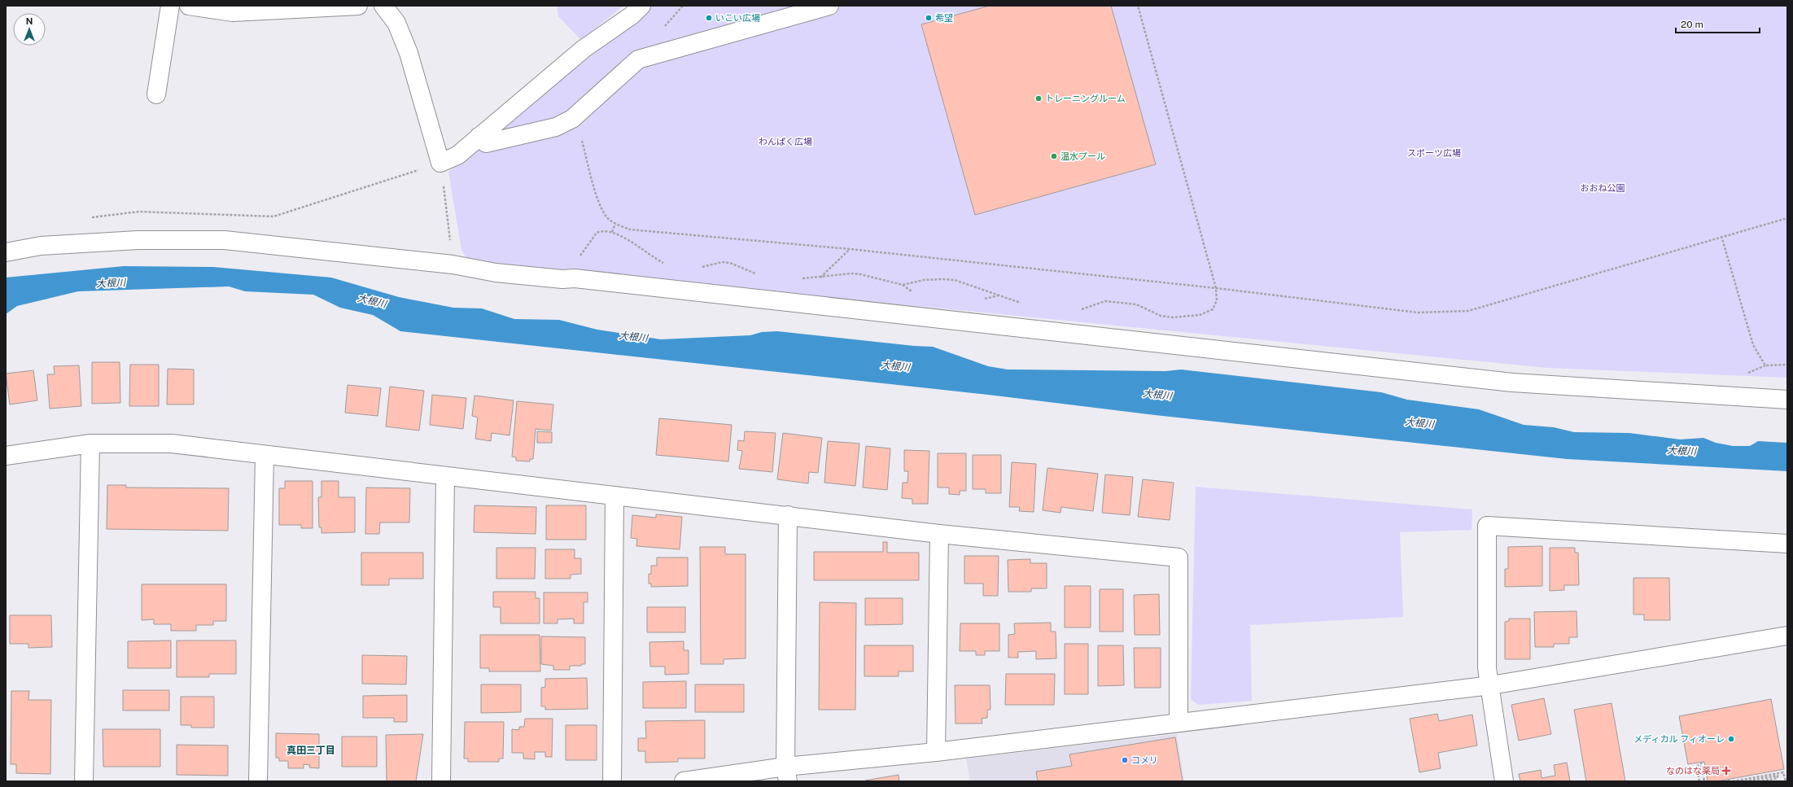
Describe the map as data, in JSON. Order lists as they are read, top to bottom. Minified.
{"districts":["真田三丁目"],"water":["大根川"],"parks":["わんぱく広場","スポーツ広場","おおね公園"],"places":{"other":["いこい広場","希望","トレーニングルーム","温水プール","メディカル フィオーレ","コメリ"],"health":["なのはな薬局"]},"scale_bar":"20 m","north":"top"}
